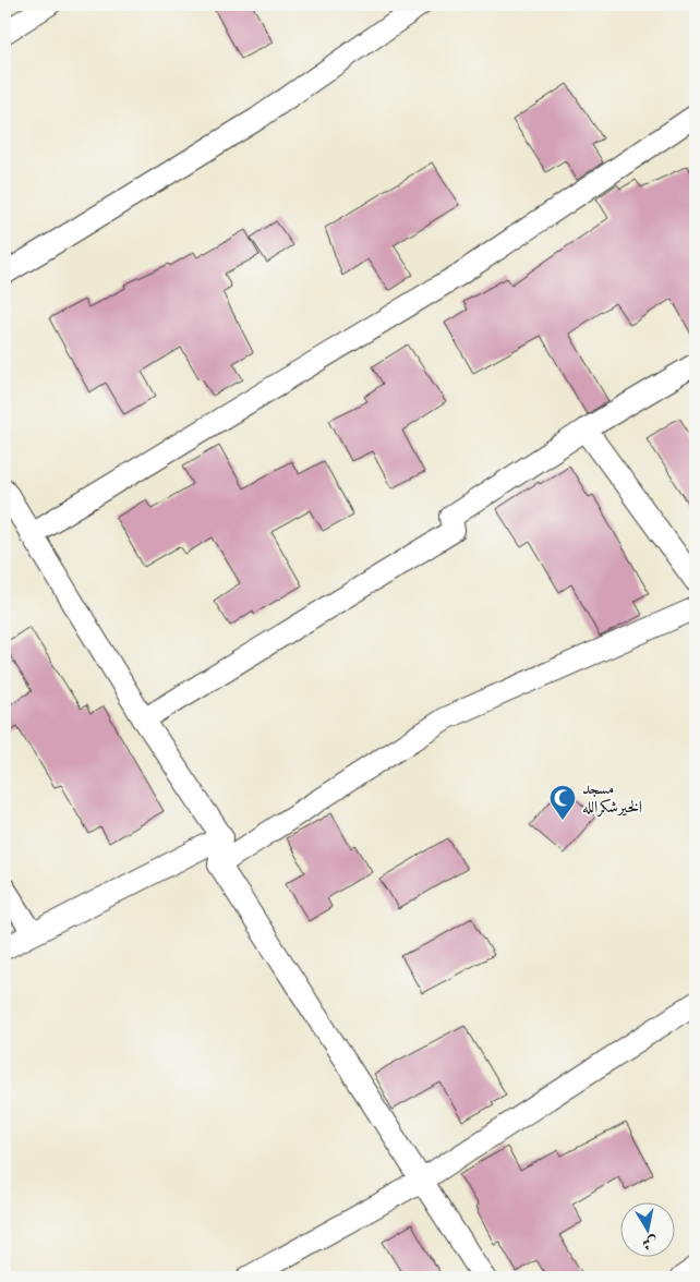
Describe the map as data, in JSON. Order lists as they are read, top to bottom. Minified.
{"places":{"mosque":["مسجد الخيرشكرالله"]},"north":"bottom"}
